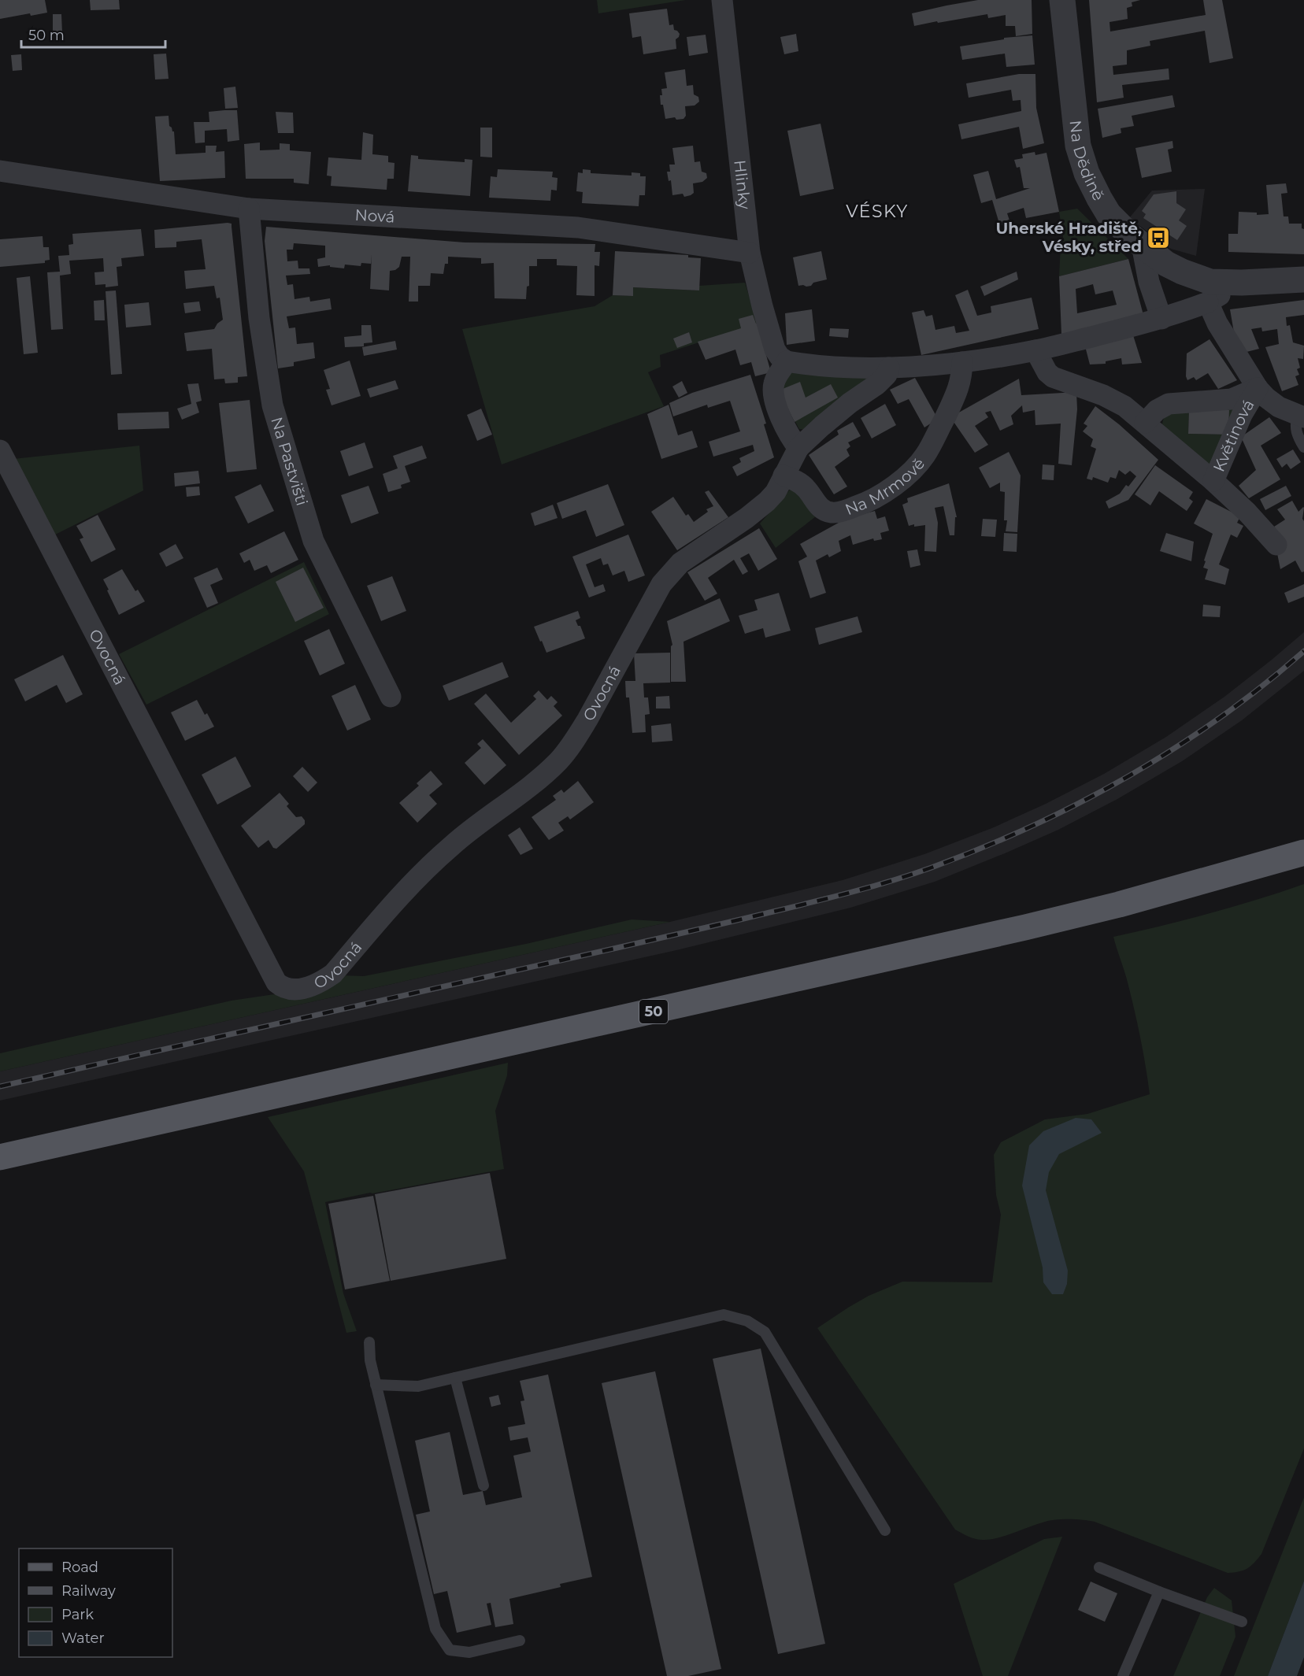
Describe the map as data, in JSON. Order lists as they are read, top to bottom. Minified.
{"streets":{"main road":["50"],"street":["Na Dědině","Hlinky","Nová","Květinová","Na Pastvišti","Na Mrmově","Ovocná"]},"crossings":[["Hlinky","Nová"],["Nová","Na Pastvišti"],["Na Mrmově","Ovocná"]],"districts":["VÉSKY"],"places":{"bus stop":["Uherské Hradiště, Vésky, střed"]},"legend":["Road","Railway","Park","Water"],"scale_bar":"50 m"}
